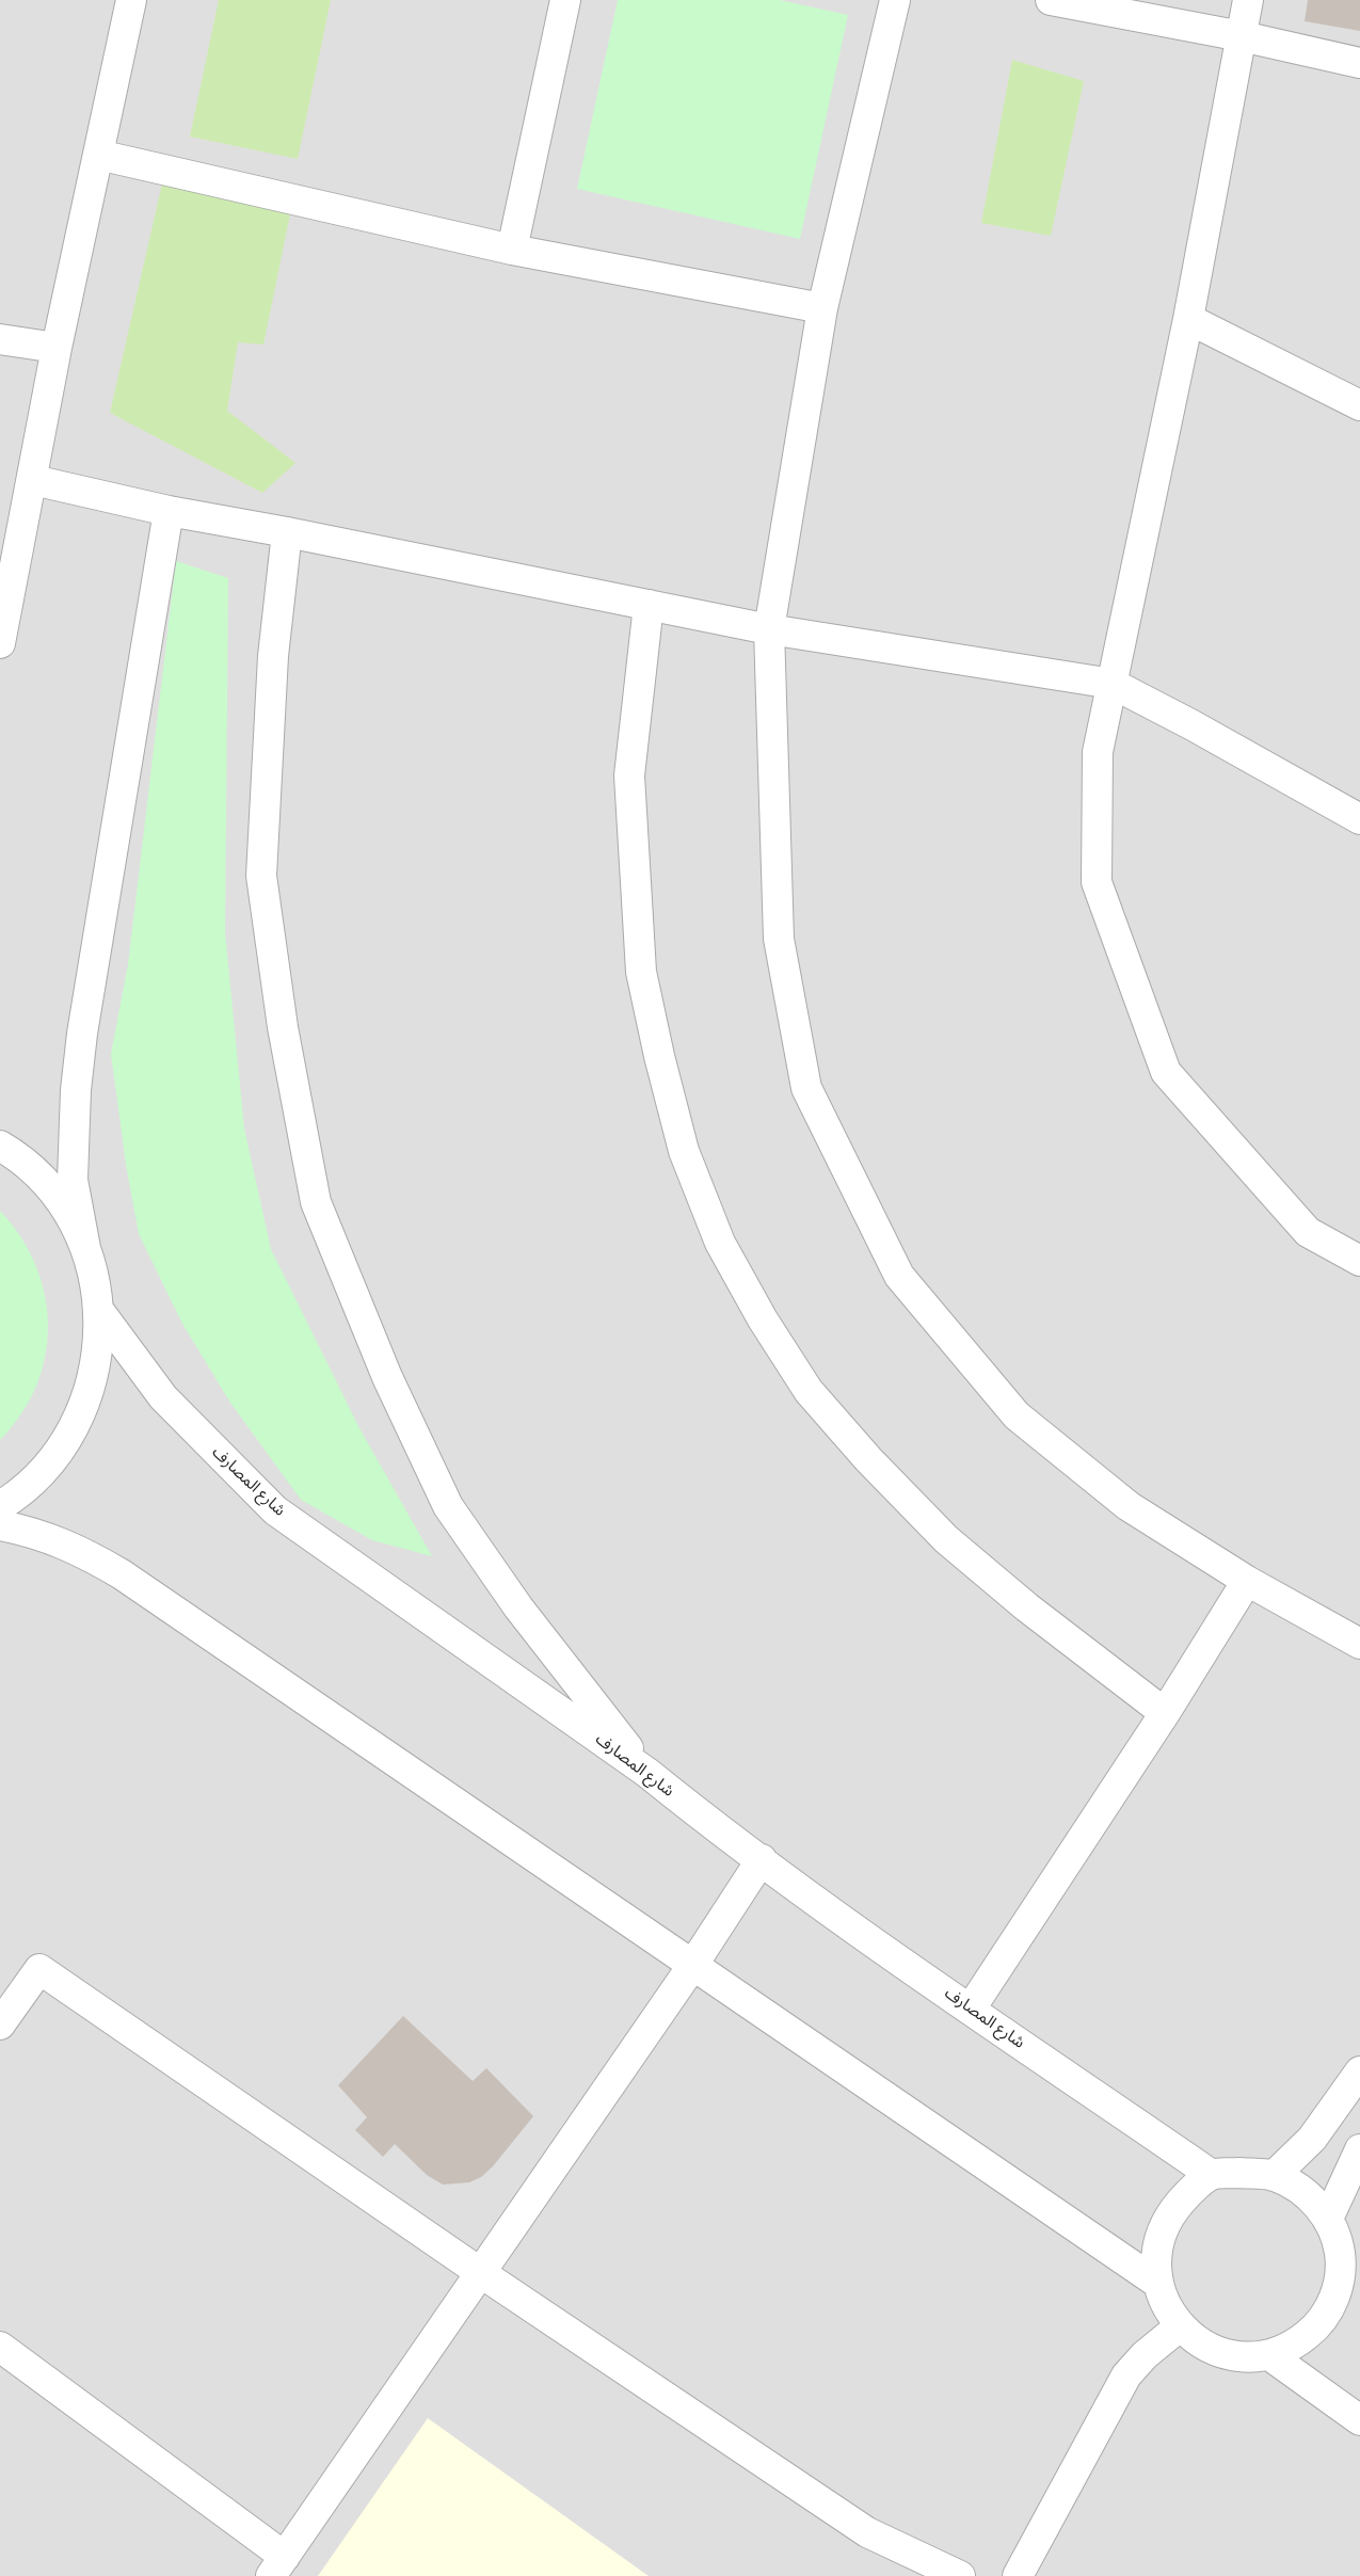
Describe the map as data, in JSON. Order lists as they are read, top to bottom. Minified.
{"streets":{"street":["شارع المصارف"]}}
